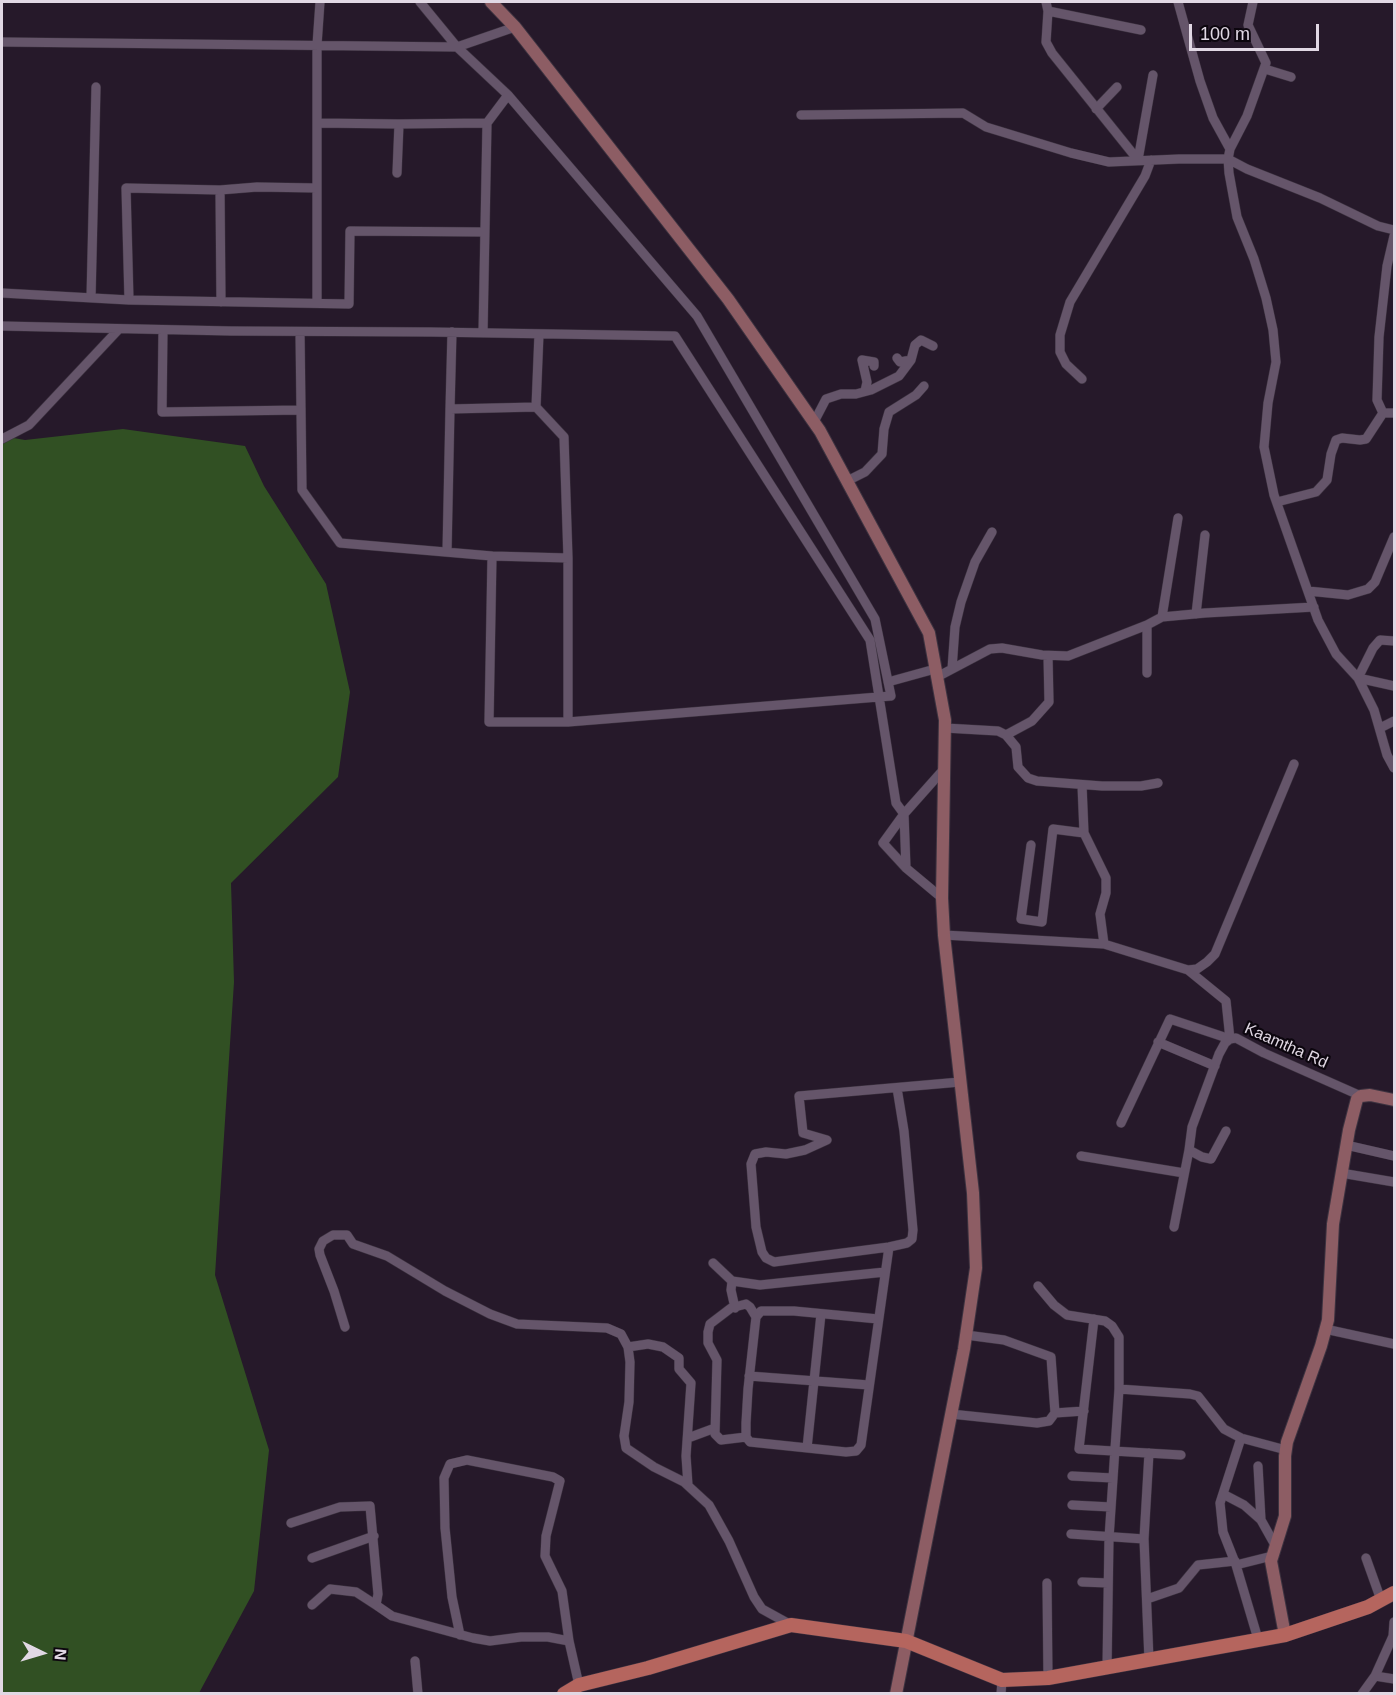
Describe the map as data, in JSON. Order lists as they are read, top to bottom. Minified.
{"streets":{"street":["Kaamtha Rd"]},"scale_bar":"100 m","north":"right"}
